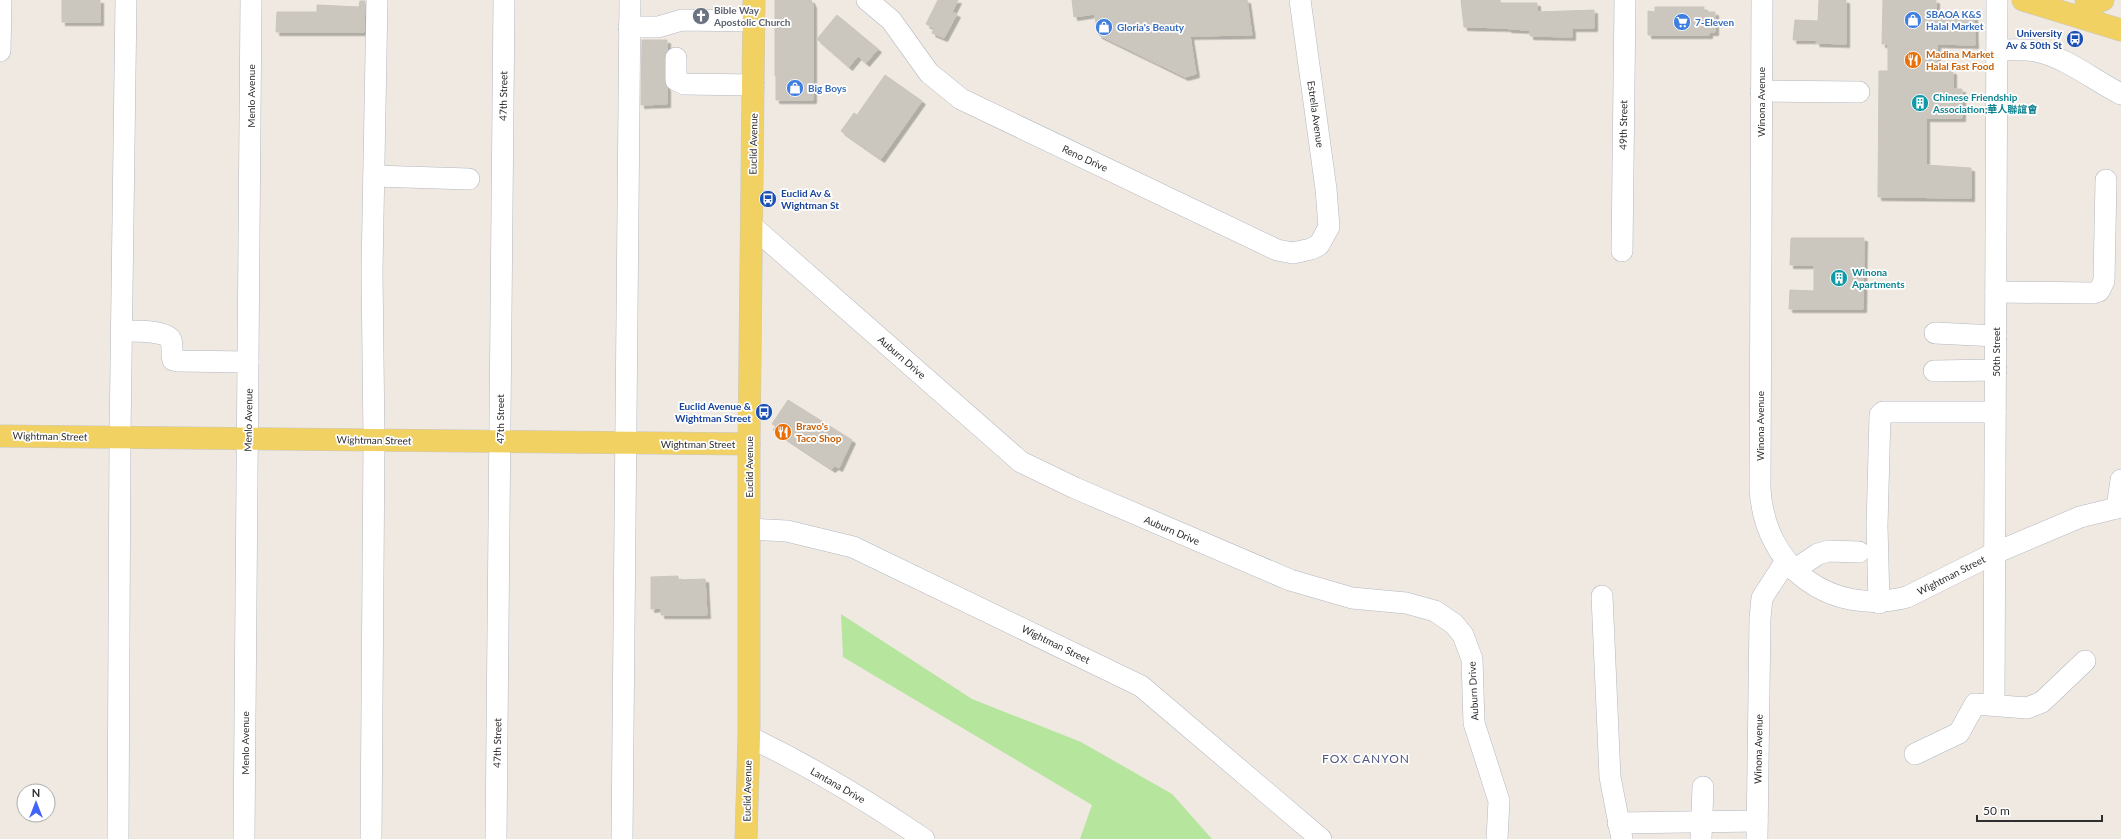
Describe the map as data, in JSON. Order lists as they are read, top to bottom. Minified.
{"streets":{"main road":["Euclid Avenue","Wightman Street"],"street":["Menlo Avenue","47th Street","Winona Avenue","Estrella Avenue","49th Street","Reno Drive","50th Street","Auburn Drive","Lantana Drive"]},"crossings":[["Menlo Avenue","Wightman Street"],["47th Street","Wightman Street"],["Winona Avenue","Wightman Street"],["Estrella Avenue","Reno Drive"],["Euclid Avenue","Auburn Drive"],["Euclid Avenue","Wightman Street"],["Euclid Avenue","Lantana Drive"],["50th Street","Wightman Street"]],"districts":["FOX CANYON"],"places":{"church":["Bible Way Apostolic Church"],"shop":["SBAOA K&S Halal Market","Gloria's Beauty","Big Boys"],"supermarket":["7-Eleven"],"bus stop":["University Av & 50th St","Euclid Av & Wightman St","Euclid Avenue & Wightman Street"],"restaurant":["Madina Market Halal Fast Food","Bravo's Taco Shop"],"building":["Chinese Friendship Association;華人聯誼會","Winona Apartments"]},"scale_bar":"50 m","north":"top"}
